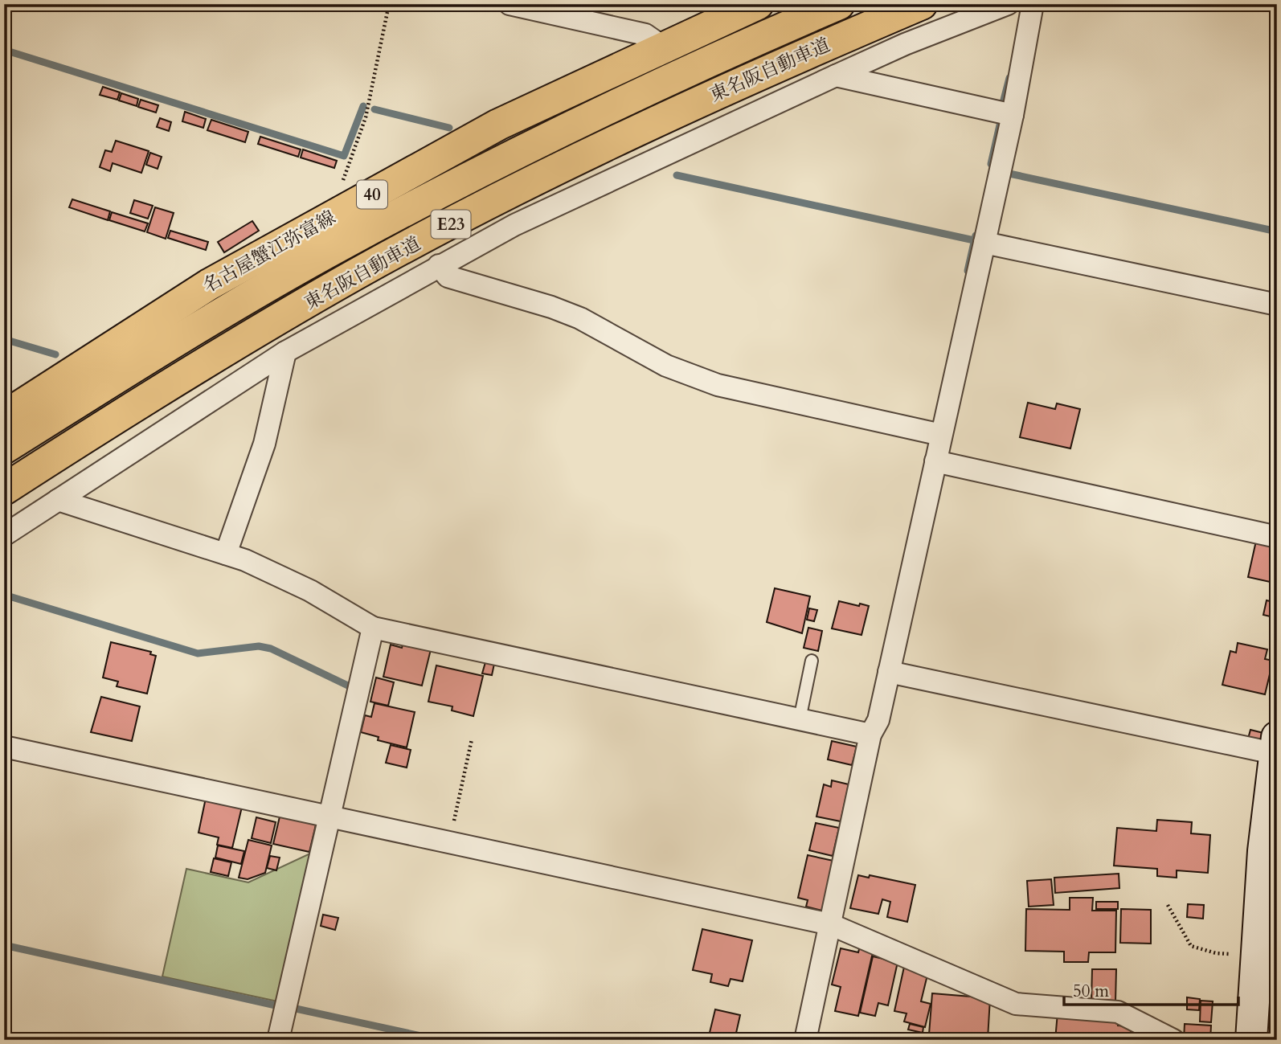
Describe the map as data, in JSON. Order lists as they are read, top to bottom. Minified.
{"streets":{"main road":["東名阪自動車道","40","E23","名古屋蟹江弥富線"]},"scale_bar":"50 m"}
